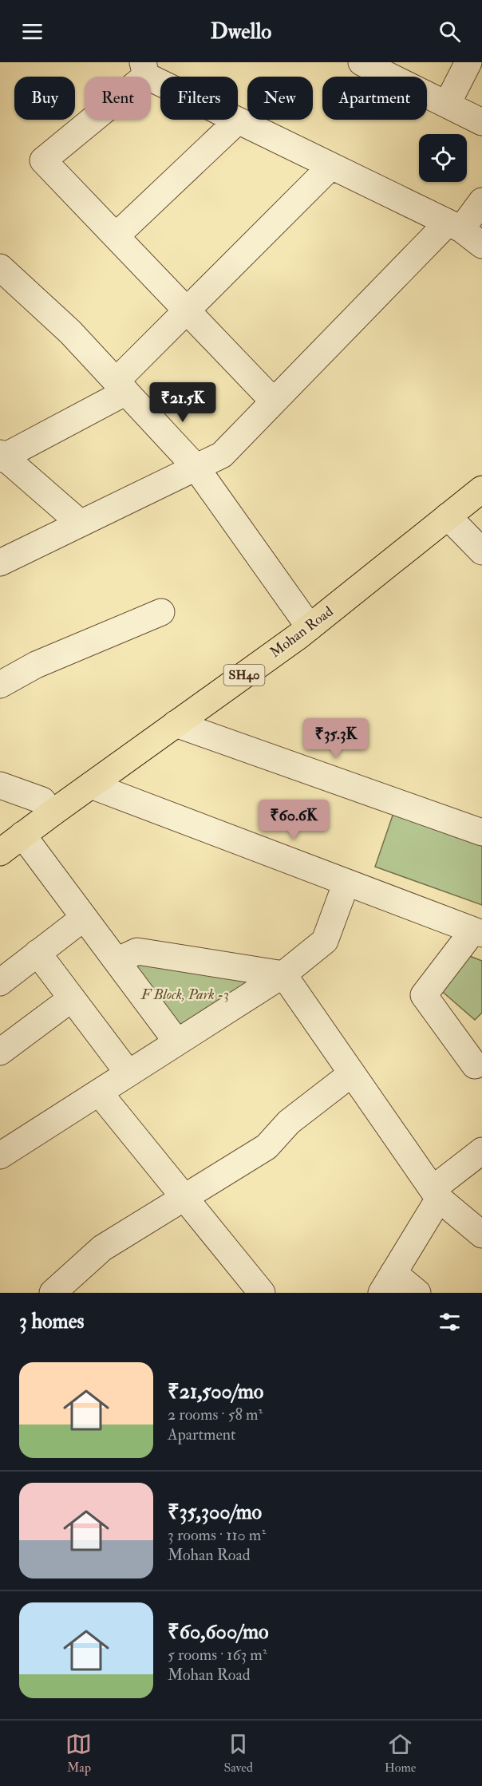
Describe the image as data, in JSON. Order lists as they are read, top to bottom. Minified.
{"streets":{"main road":["Mohan Road","SH40"]},"parks":["F Block, Park -3"],"page":{"header":"Dwello","chip":["Buy","Rent","Filters","New","Apartment"],"price":["₹21.5K","₹35.3K","₹60.6K"],"heading":"3 homes","list":[{"name":"₹21,500/mo","note":"2 rooms · 58 m² · Apartment"},{"name":"₹35,300/mo","note":"3 rooms · 110 m² · Mohan Road"},{"name":"₹60,600/mo","note":"5 rooms · 163 m² · Mohan Road"}],"tabs":["Map","Saved","Home"]}}
